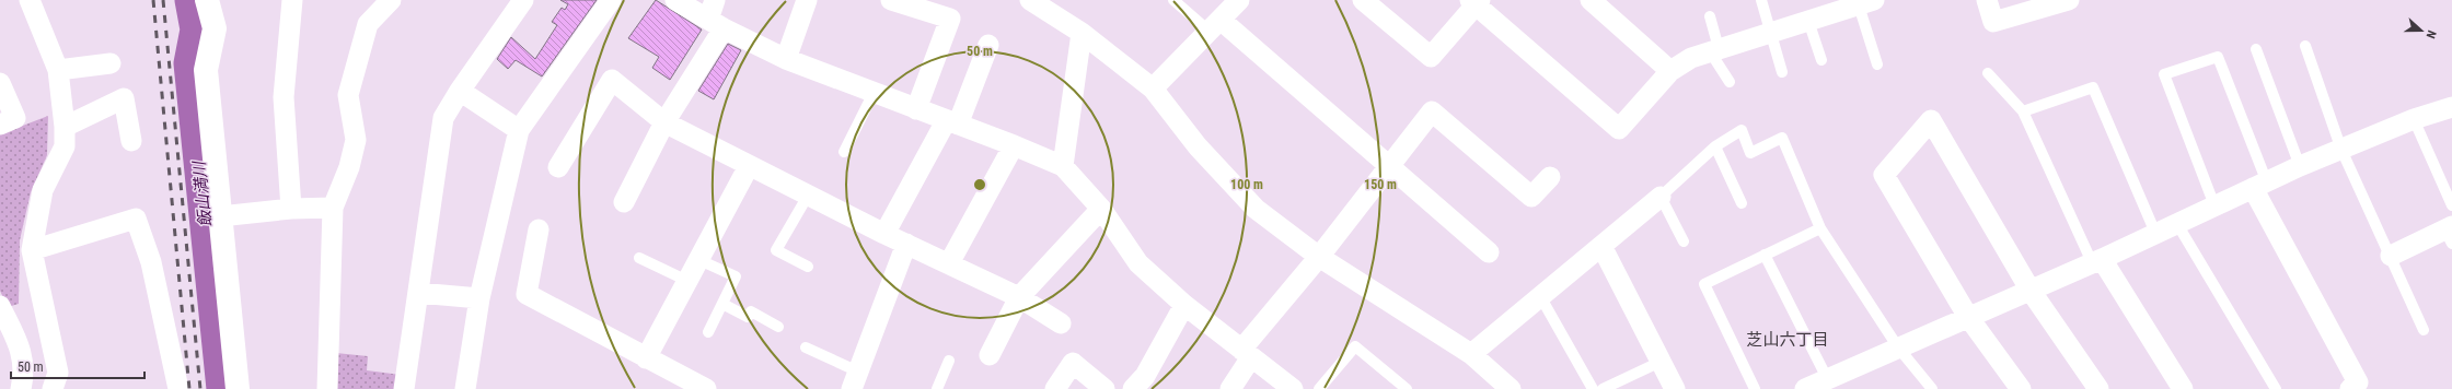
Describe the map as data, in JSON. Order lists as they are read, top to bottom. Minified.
{"districts":["芝山六丁目"],"water":["飯山満川"],"scale_bar":"50 m","north":"right","rings":["50 m","100 m","150 m"]}
